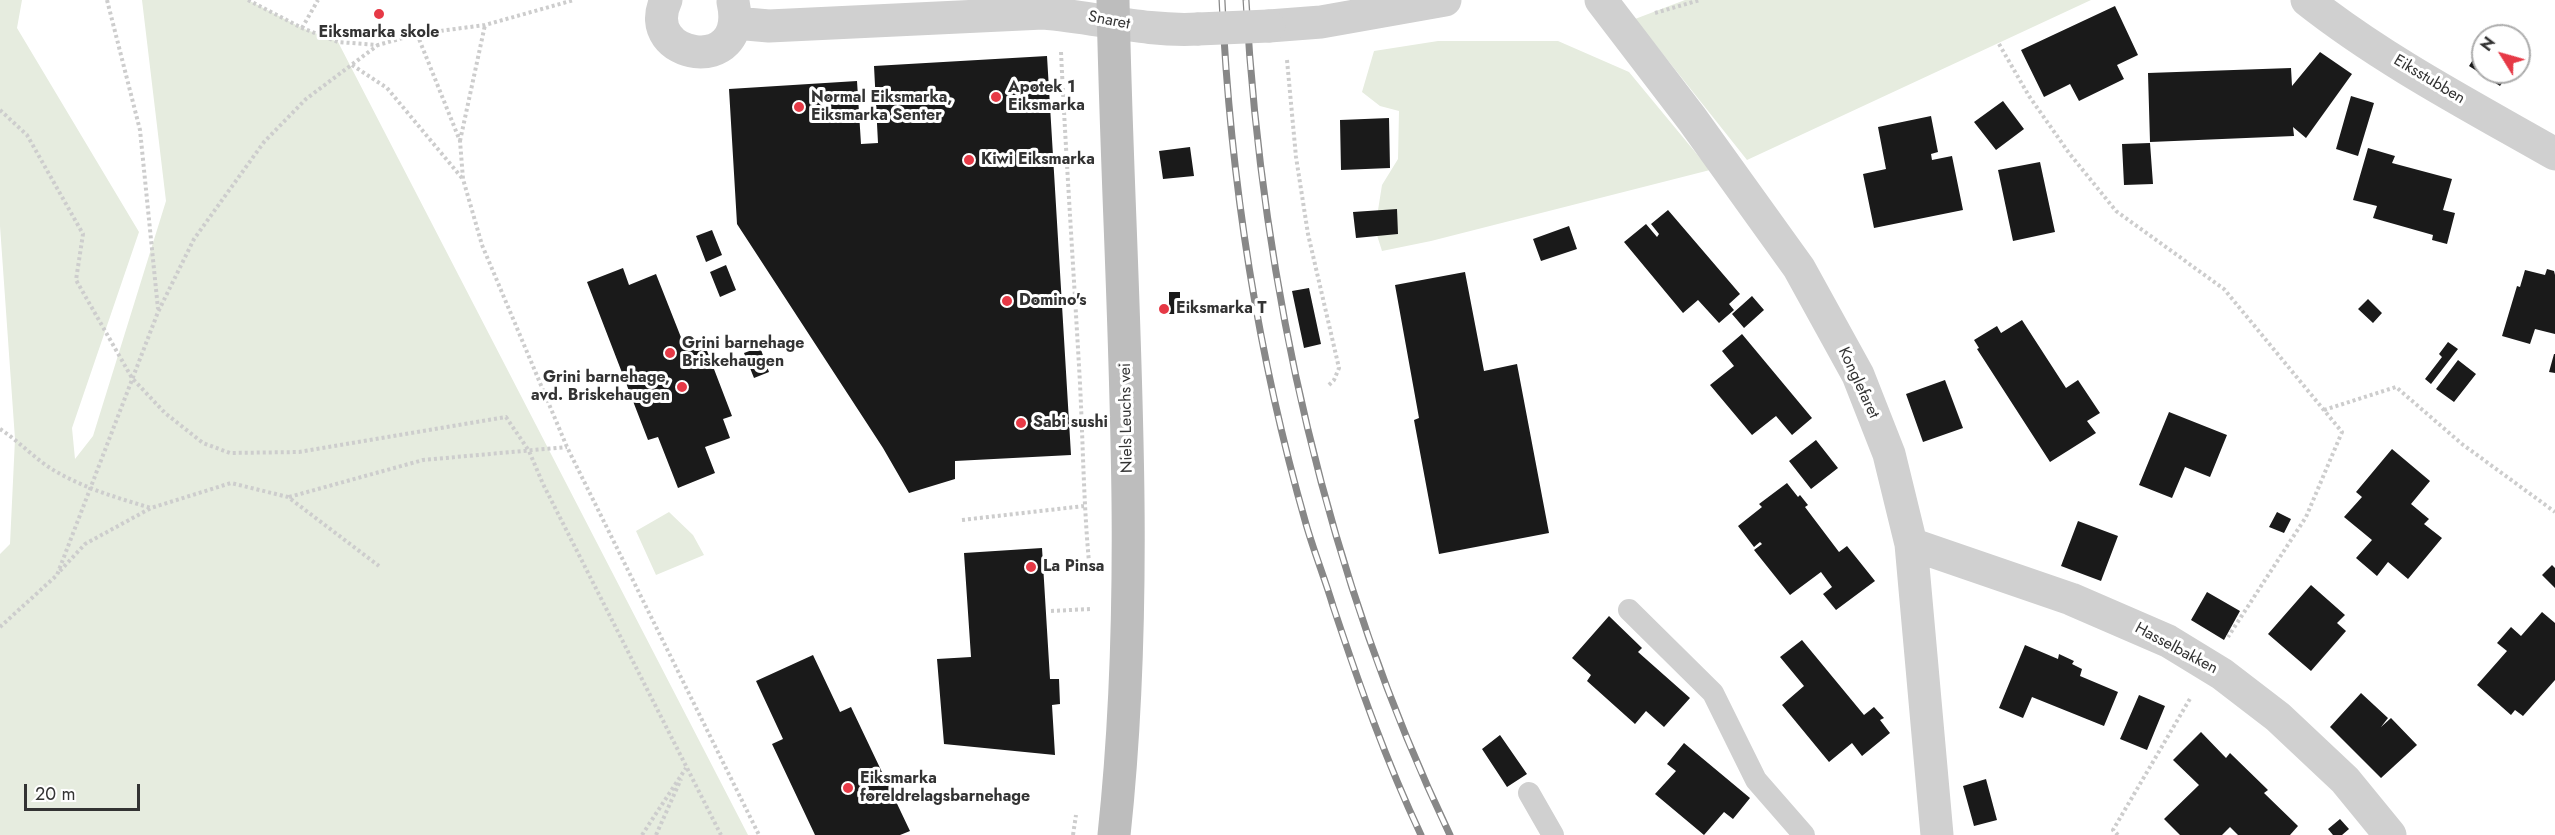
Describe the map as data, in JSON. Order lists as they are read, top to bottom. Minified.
{"streets":{"street":["Snaret","Eiksstubben","Konglefaret","Niels Leuchs vei","Hasselbakken"]},"crossings":[["Snaret","Niels Leuchs vei"],["Konglefaret","Hasselbakken"]],"places":["Eiksmarka skole","Apotek 1 Eiksmarka","Normal Eiksmarka, Eiksmarka Senter","Kiwi Eiksmarka","Domino's","Eiksmarka T","Grini barnehage Briskehaugen","Grini barnehage, avd. Briskehaugen","Sabi sushi","La Pinsa","Eiksmarka foreldrelagsbarnehage"],"scale_bar":"20 m","north":"top left"}
